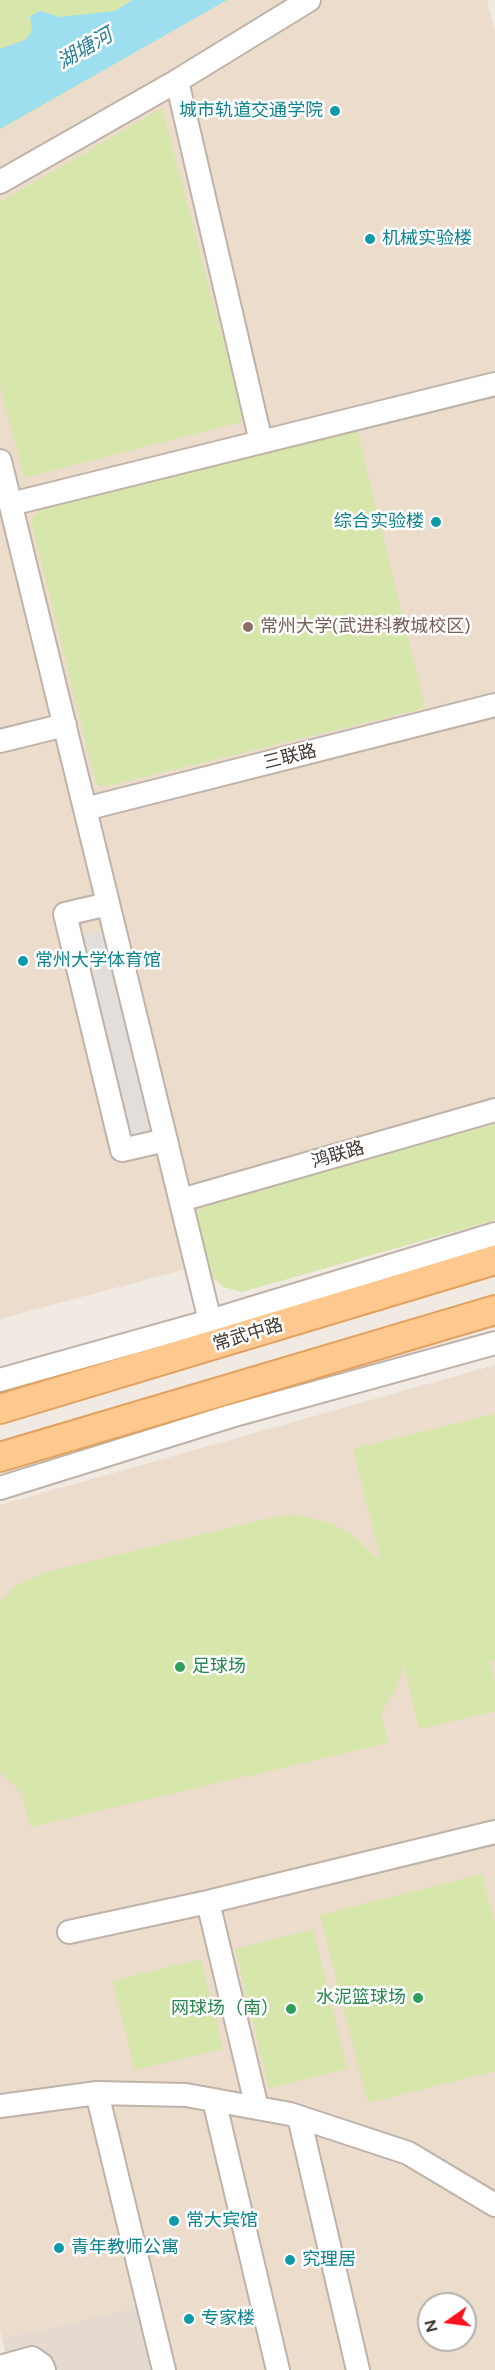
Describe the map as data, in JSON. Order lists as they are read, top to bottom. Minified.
{"streets":{"main road":["常武中路"],"street":["三联路","鸿联路"]},"water":["湖塘河"],"places":["城市轨道交通学院","机械实验楼","综合实验楼","常州大学(武进科教城校区)","常州大学体育馆","足球场","水泥篮球场","网球场（南）","常大宾馆","青年教师公寓","究理居","专家楼"],"north":"left"}
